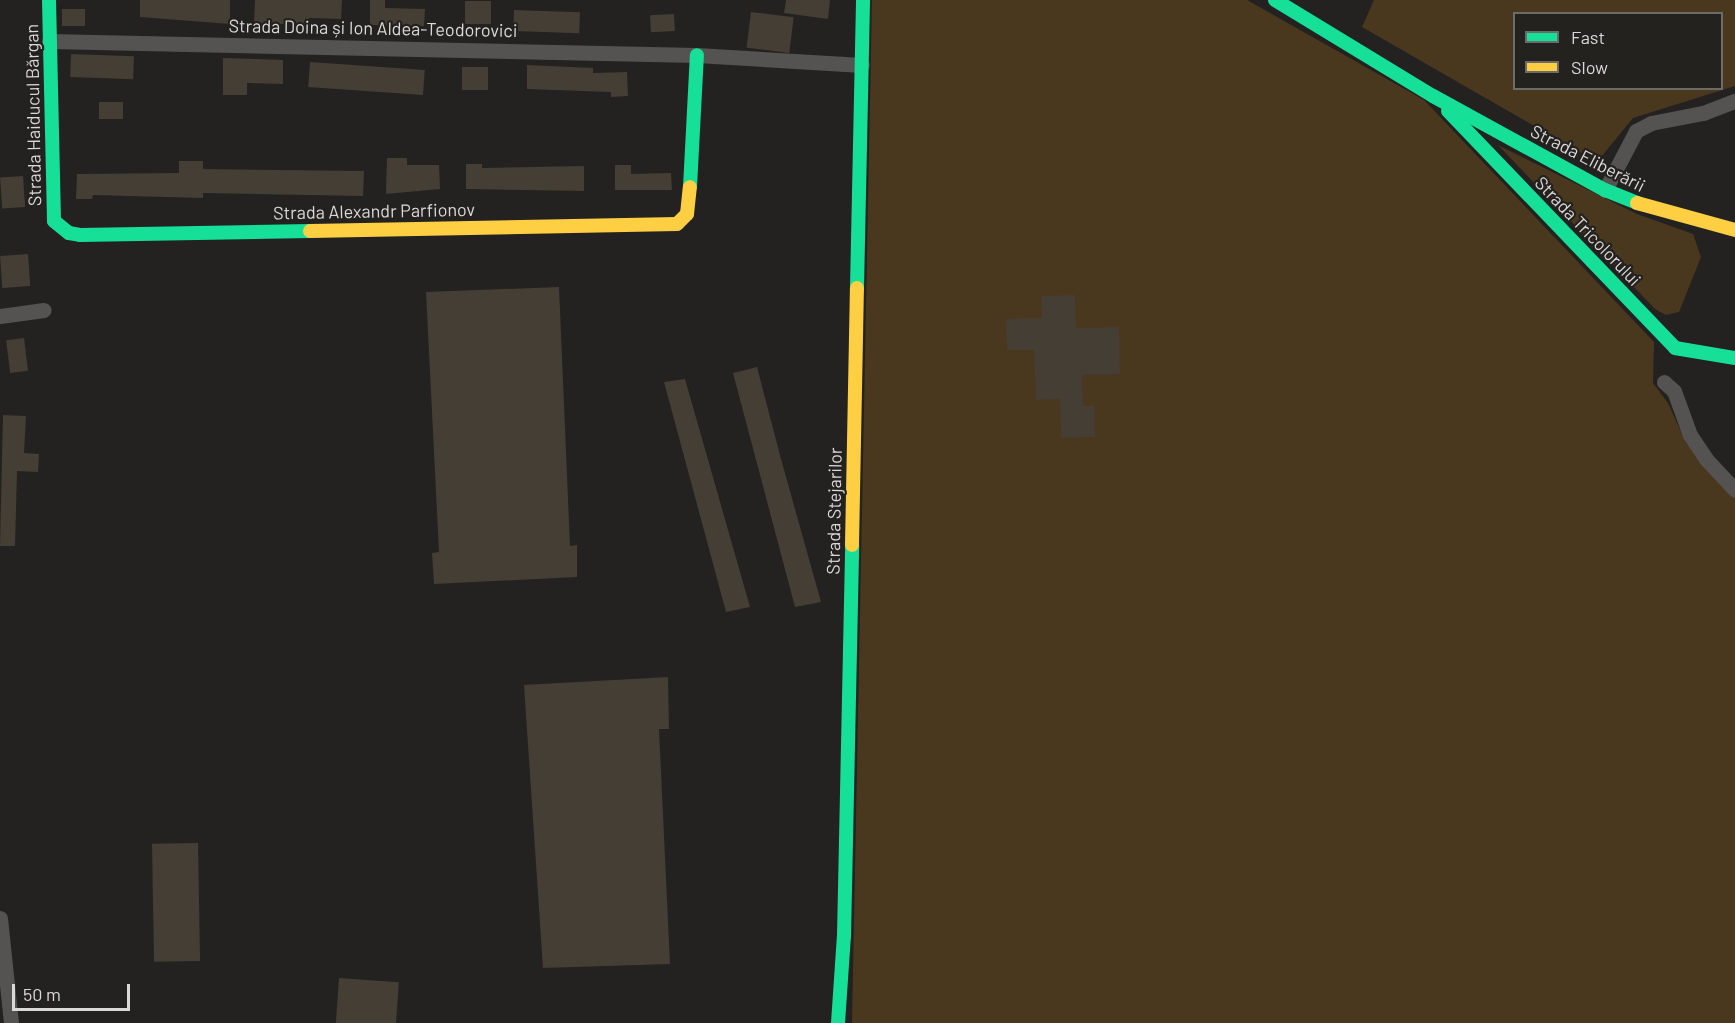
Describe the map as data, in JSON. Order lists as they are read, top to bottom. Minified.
{"streets":{"street":["Strada Doina și Ion Aldea-Teodorovici","Strada Haiducul Bărgan","Strada Eliberării","Strada Alexandr Parfionov","Strada Tricolorului","Strada Stejarilor"]},"crossings":[["Strada Doina și Ion Aldea-Teodorovici","Strada Haiducul Bărgan"],["Strada Doina și Ion Aldea-Teodorovici","Strada Alexandr Parfionov"],["Strada Doina și Ion Aldea-Teodorovici","Strada Stejarilor"],["Strada Haiducul Bărgan","Strada Alexandr Parfionov"],["Strada Eliberării","Strada Tricolorului"]],"legend":["Fast","Slow"],"scale_bar":"50 m"}
